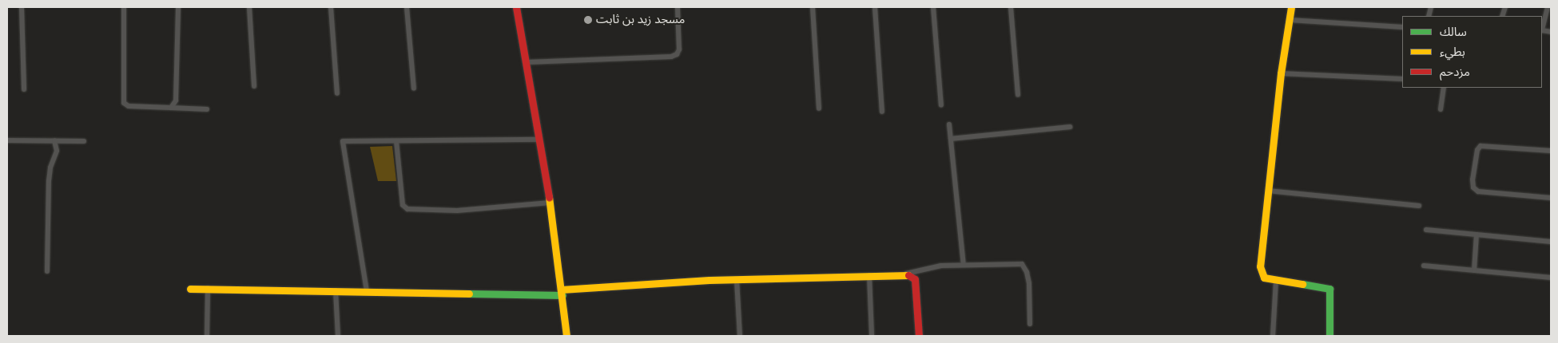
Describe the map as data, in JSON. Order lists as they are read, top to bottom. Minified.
{"places":["مسجد زيد بن ثابت"],"legend":["سالك","بطيء","مزدحم"]}
